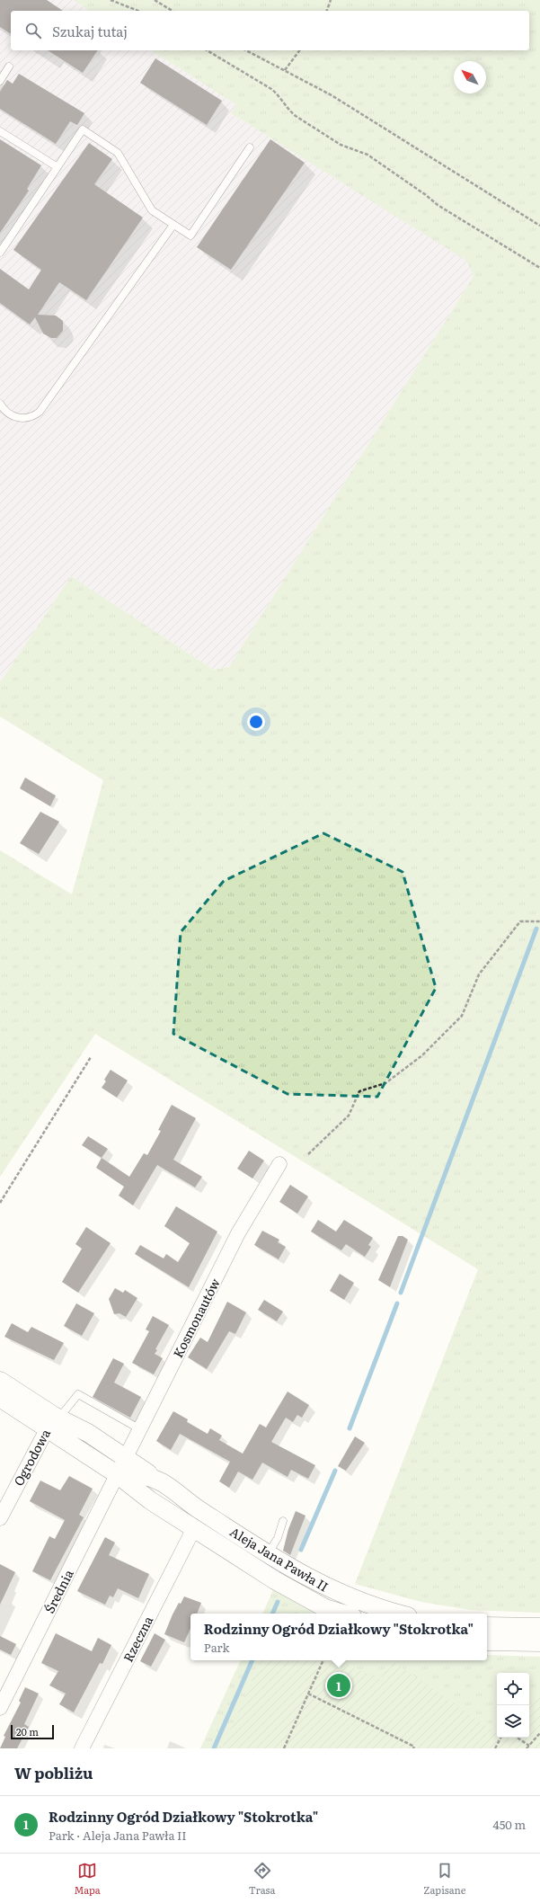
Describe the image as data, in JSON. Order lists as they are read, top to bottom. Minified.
{"streets":{"street":["Kosmonautów","Ogrodowa","Aleja Jana Pawła II","Średnia","Rzeczna"]},"crossings":[["Kosmonautów","Aleja Jana Pawła II"],["Kosmonautów","Średnia"],["Ogrodowa","Aleja Jana Pawła II"],["Aleja Jana Pawła II","Średnia"],["Aleja Jana Pawła II","Rzeczna"]],"scale_bar":"20 m","north":"top left","page":{"search":"Szukaj tutaj","popup":["Rodzinny Ogród Działkowy \"Stokrotka\"","Park"],"pins":"1","scale":"20 m","heading":"W pobliżu","list":[{"mark":"1","name":"Rodzinny Ogród Działkowy \"Stokrotka\"","note":"Park · Aleja Jana Pawła II","value":"450 m"}],"nav":["Mapa","Trasa","Zapisane"]}}
